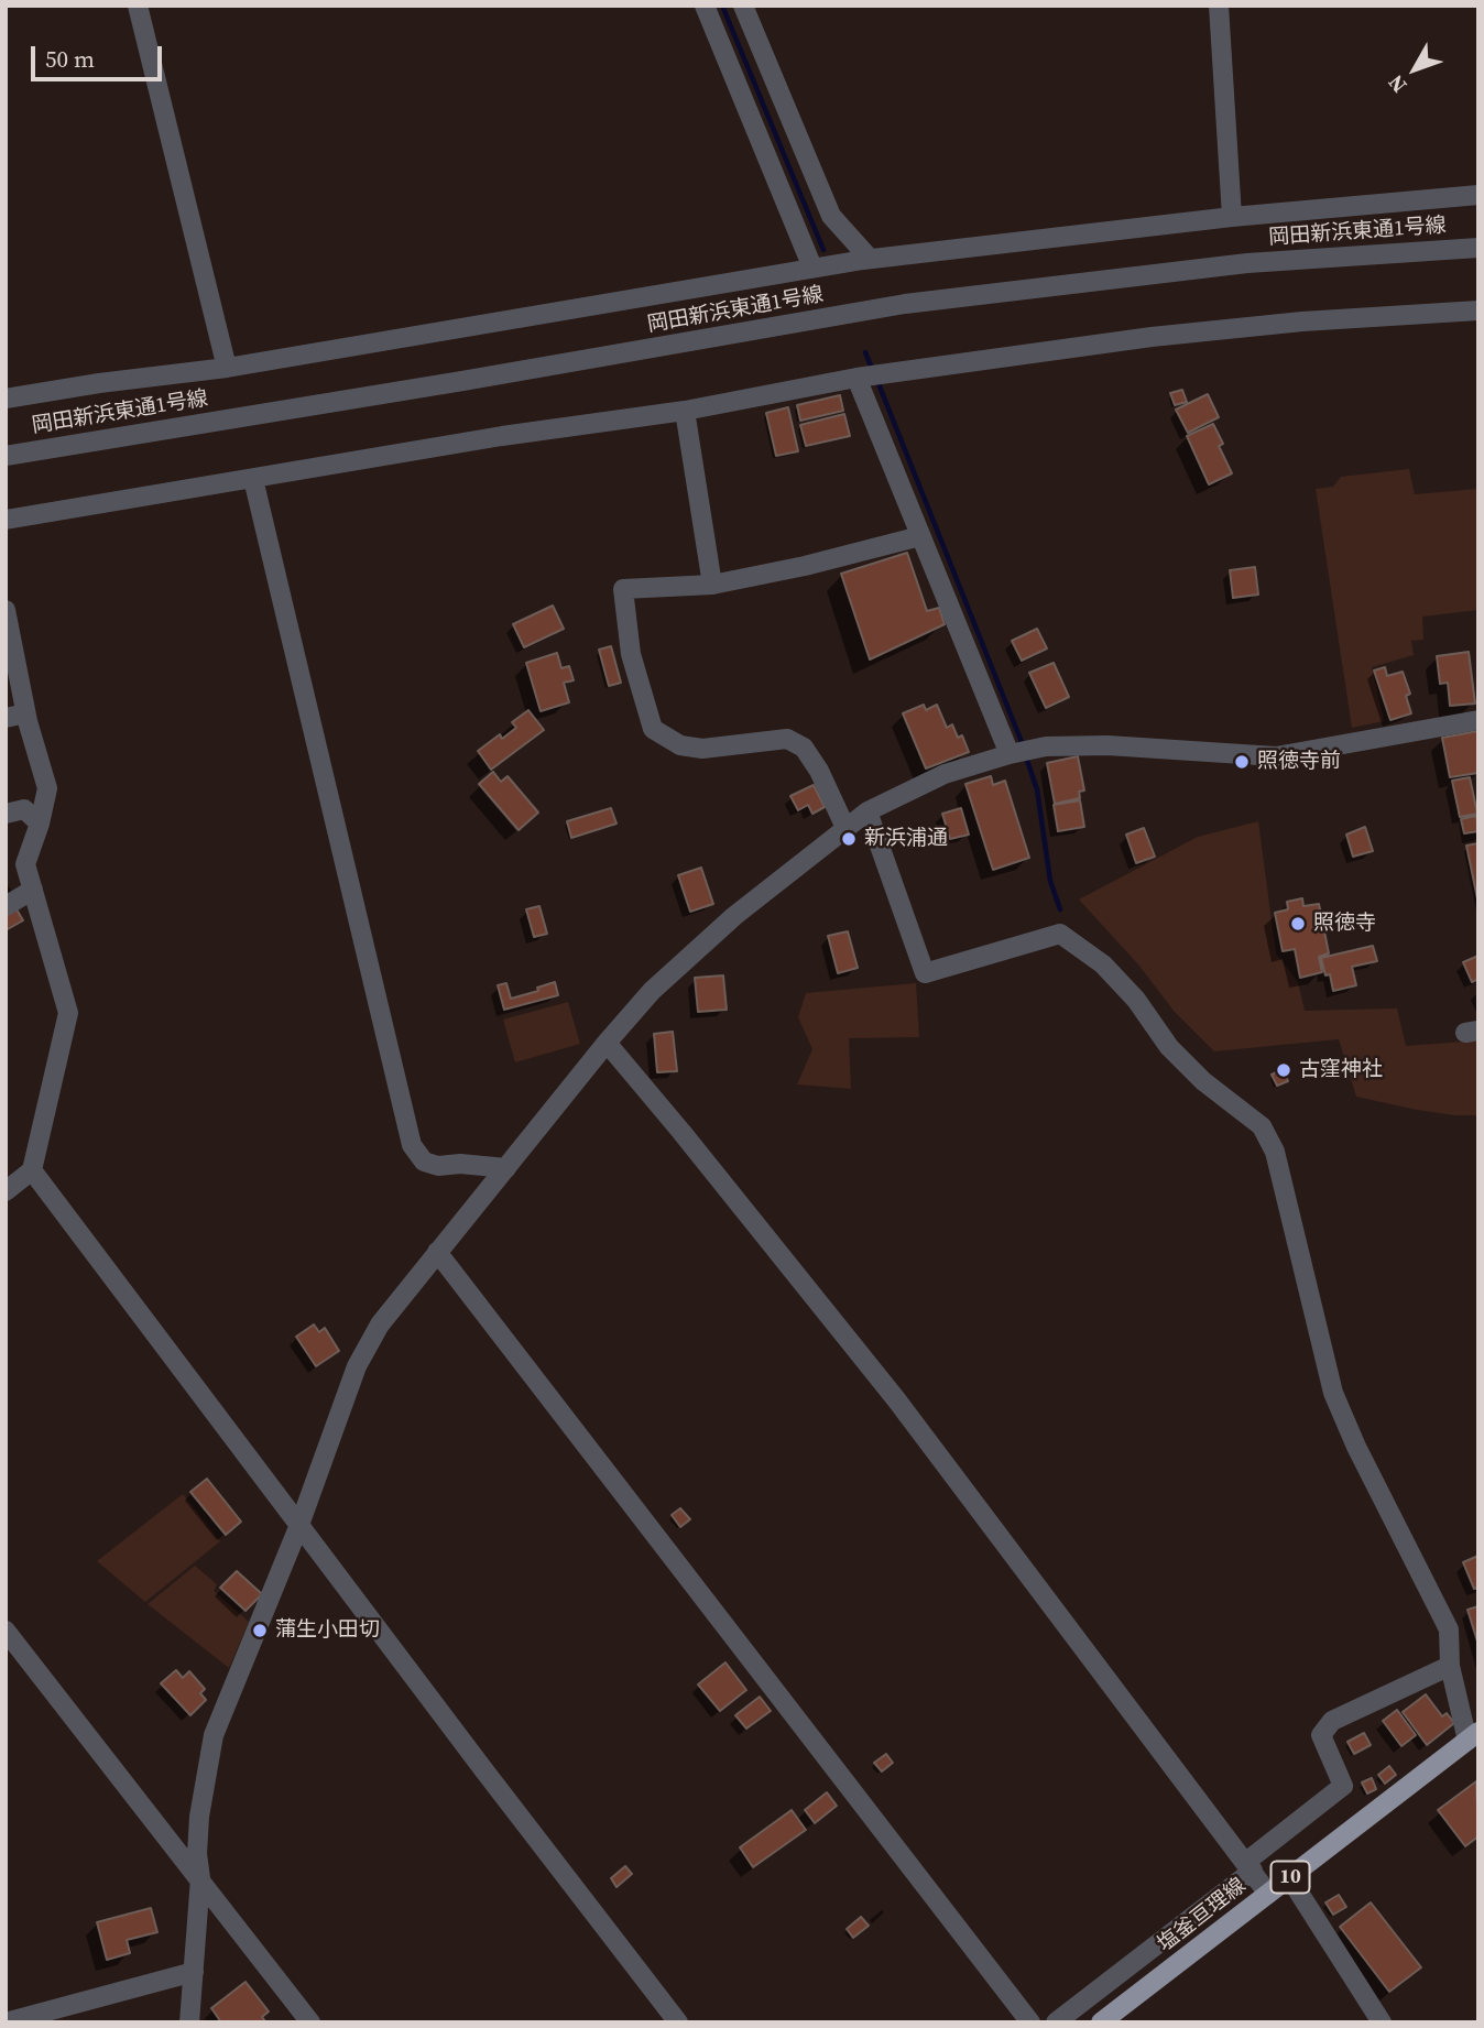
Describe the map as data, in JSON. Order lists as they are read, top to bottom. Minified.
{"streets":{"main road":["10","塩釜亘理線"],"street":["岡田新浜東通1号線"]},"places":["照徳寺前","新浜浦通","照徳寺","古窪神社","蒲生小田切"],"scale_bar":"50 m","north":"bottom left"}
